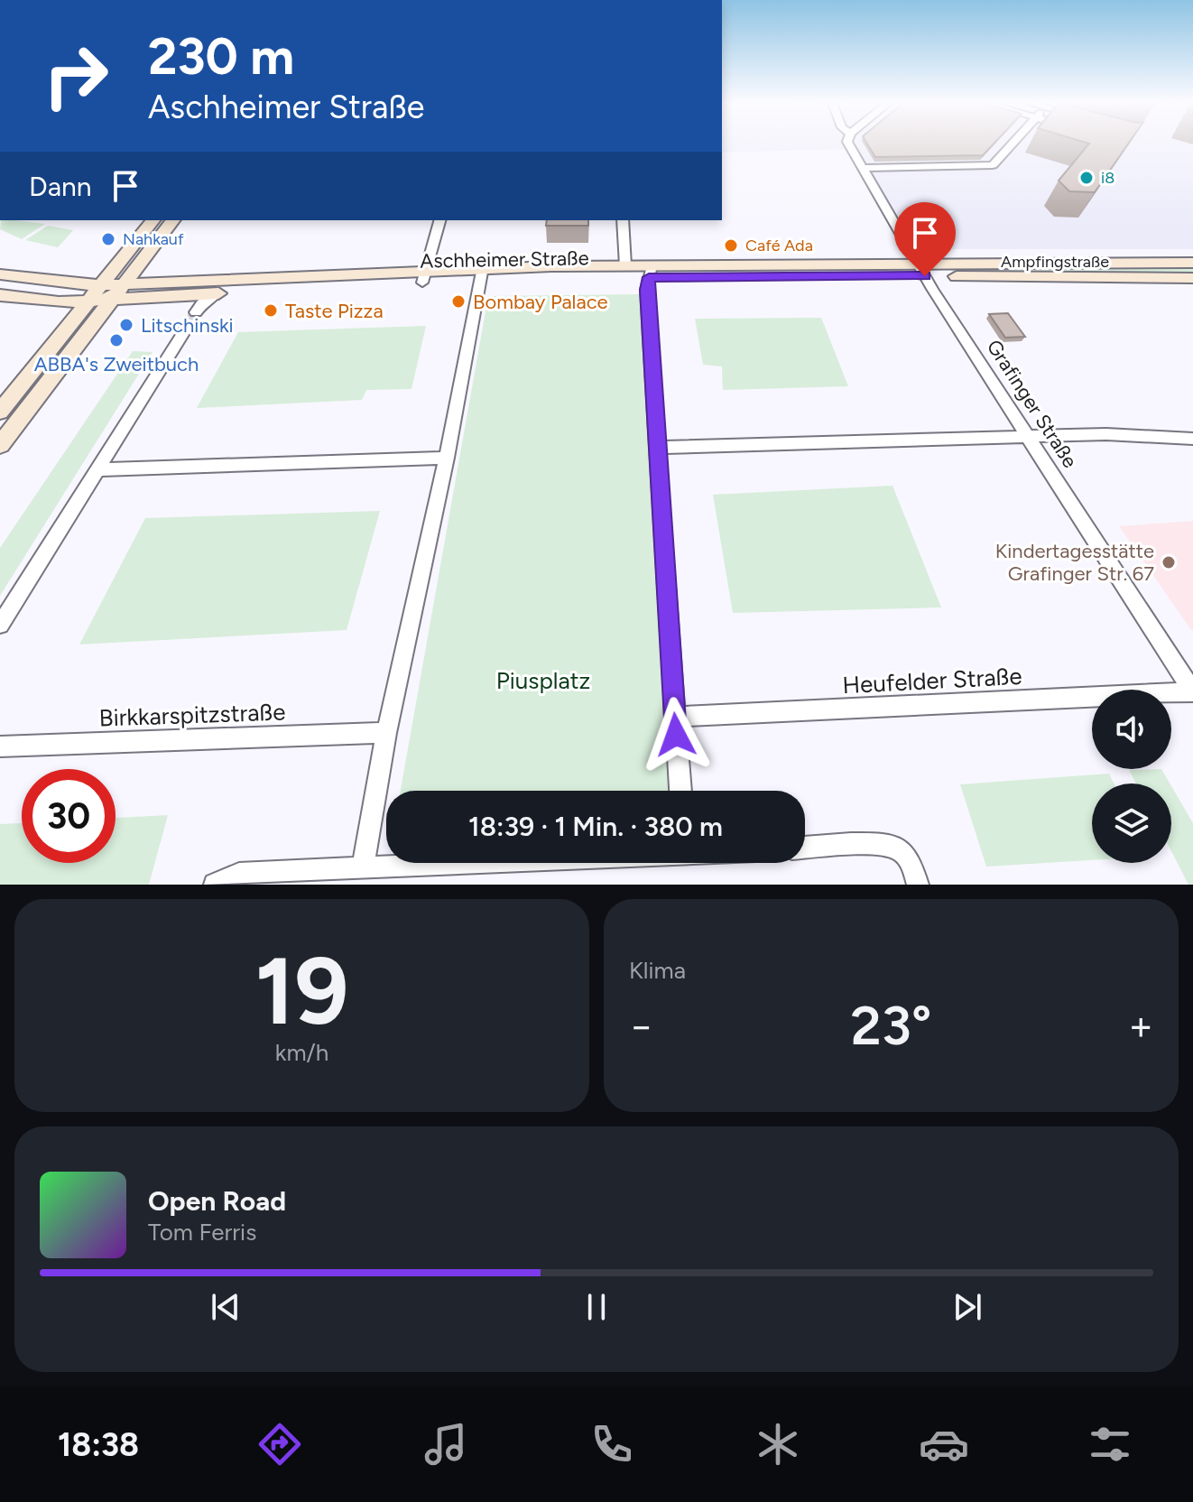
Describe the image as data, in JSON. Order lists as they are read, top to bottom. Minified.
{"streets":{"main road":["Aschheimer Straße","Ampfingstraße"],"street":["Grafinger Straße","Heufelder Straße","Birkkarspitzstraße"]},"crossings":[["Aschheimer Straße","Ampfingstraße"],["Aschheimer Straße","Grafinger Straße"],["Ampfingstraße","Grafinger Straße"],["Grafinger Straße","Heufelder Straße"]],"parks":["Piusplatz"],"places":["i8","Nahkauf","Café Ada","Bombay Palace","Taste Pizza","Litschinski","ABBA's Zweitbuch","Kindertagesstätte Grafinger Str. 67"],"page":{"turn":["230 m","Aschheimer Straße"],"then":"Dann","limit":"30","trip":"18:39 · 1 Min. · 380 m","tile":[["19","km/h"],"Klima"],"heat":["−","23°","+"],"song":["Open Road","Tom Ferris"],"tabs":"18:38"}}
